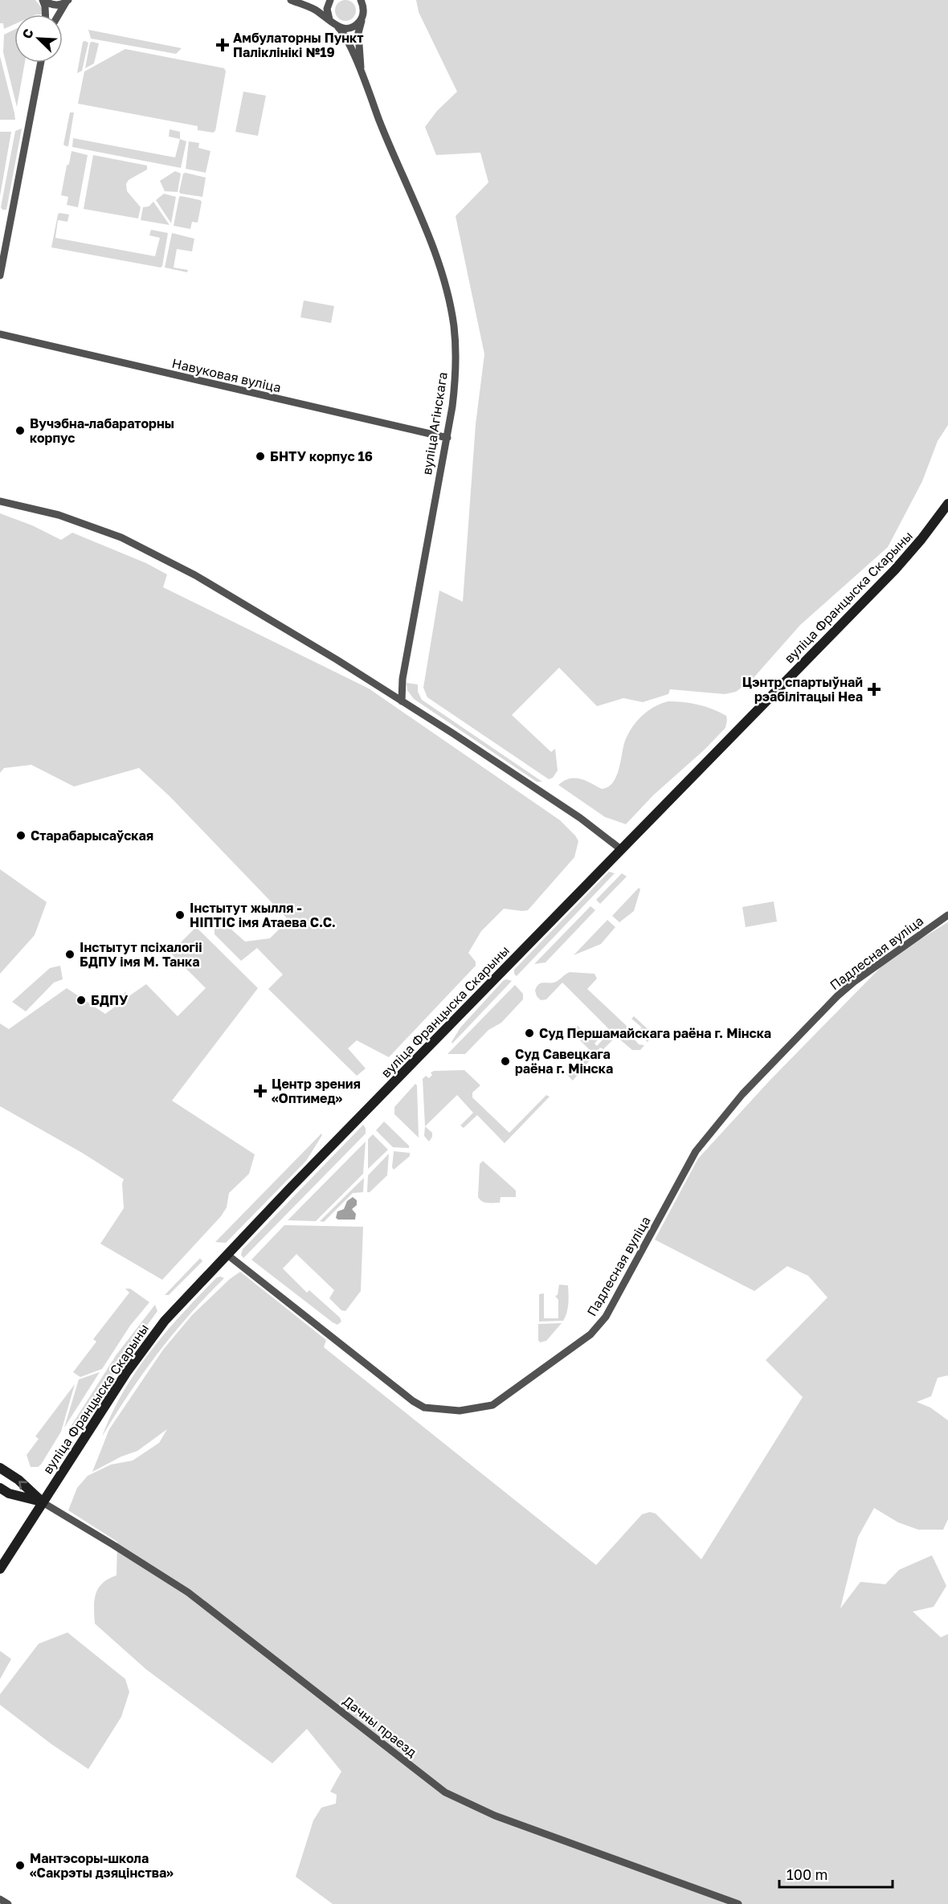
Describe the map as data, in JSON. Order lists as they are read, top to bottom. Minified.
{"streets":{"main road":["вуліца Францыска Скарыны"],"street":["Навуковая вуліца","вуліца Агінскага","Падлесная вуліца","Дачны праезд"]},"crossings":[["Навуковая вуліца","вуліца Агінскага"],["вуліца Францыска Скарыны","Падлесная вуліца"],["вуліца Францыска Скарыны","Дачны праезд"]],"places":{"health":["Амбулаторны Пункт Паліклінікі №19","Цэнтр спартыўнай рэабілітацыі Неа","Центр зрения «Оптимед»"],"other":["Вучэбна-лабараторны корпус","БНТУ корпус 16","Старабарысаўская","Інстытут жылля - НІПТІС імя Атаева С.С.","Інстытут псіхалогіі БДПУ імя М. Танка","БДПУ","Суд Першамайскага раёна г. Мінска","Суд Савецкага раёна г. Мінска","Мантэсоры-школа «Сакрэты дзяцінства»"]},"scale_bar":"100 m","north":"top left"}
